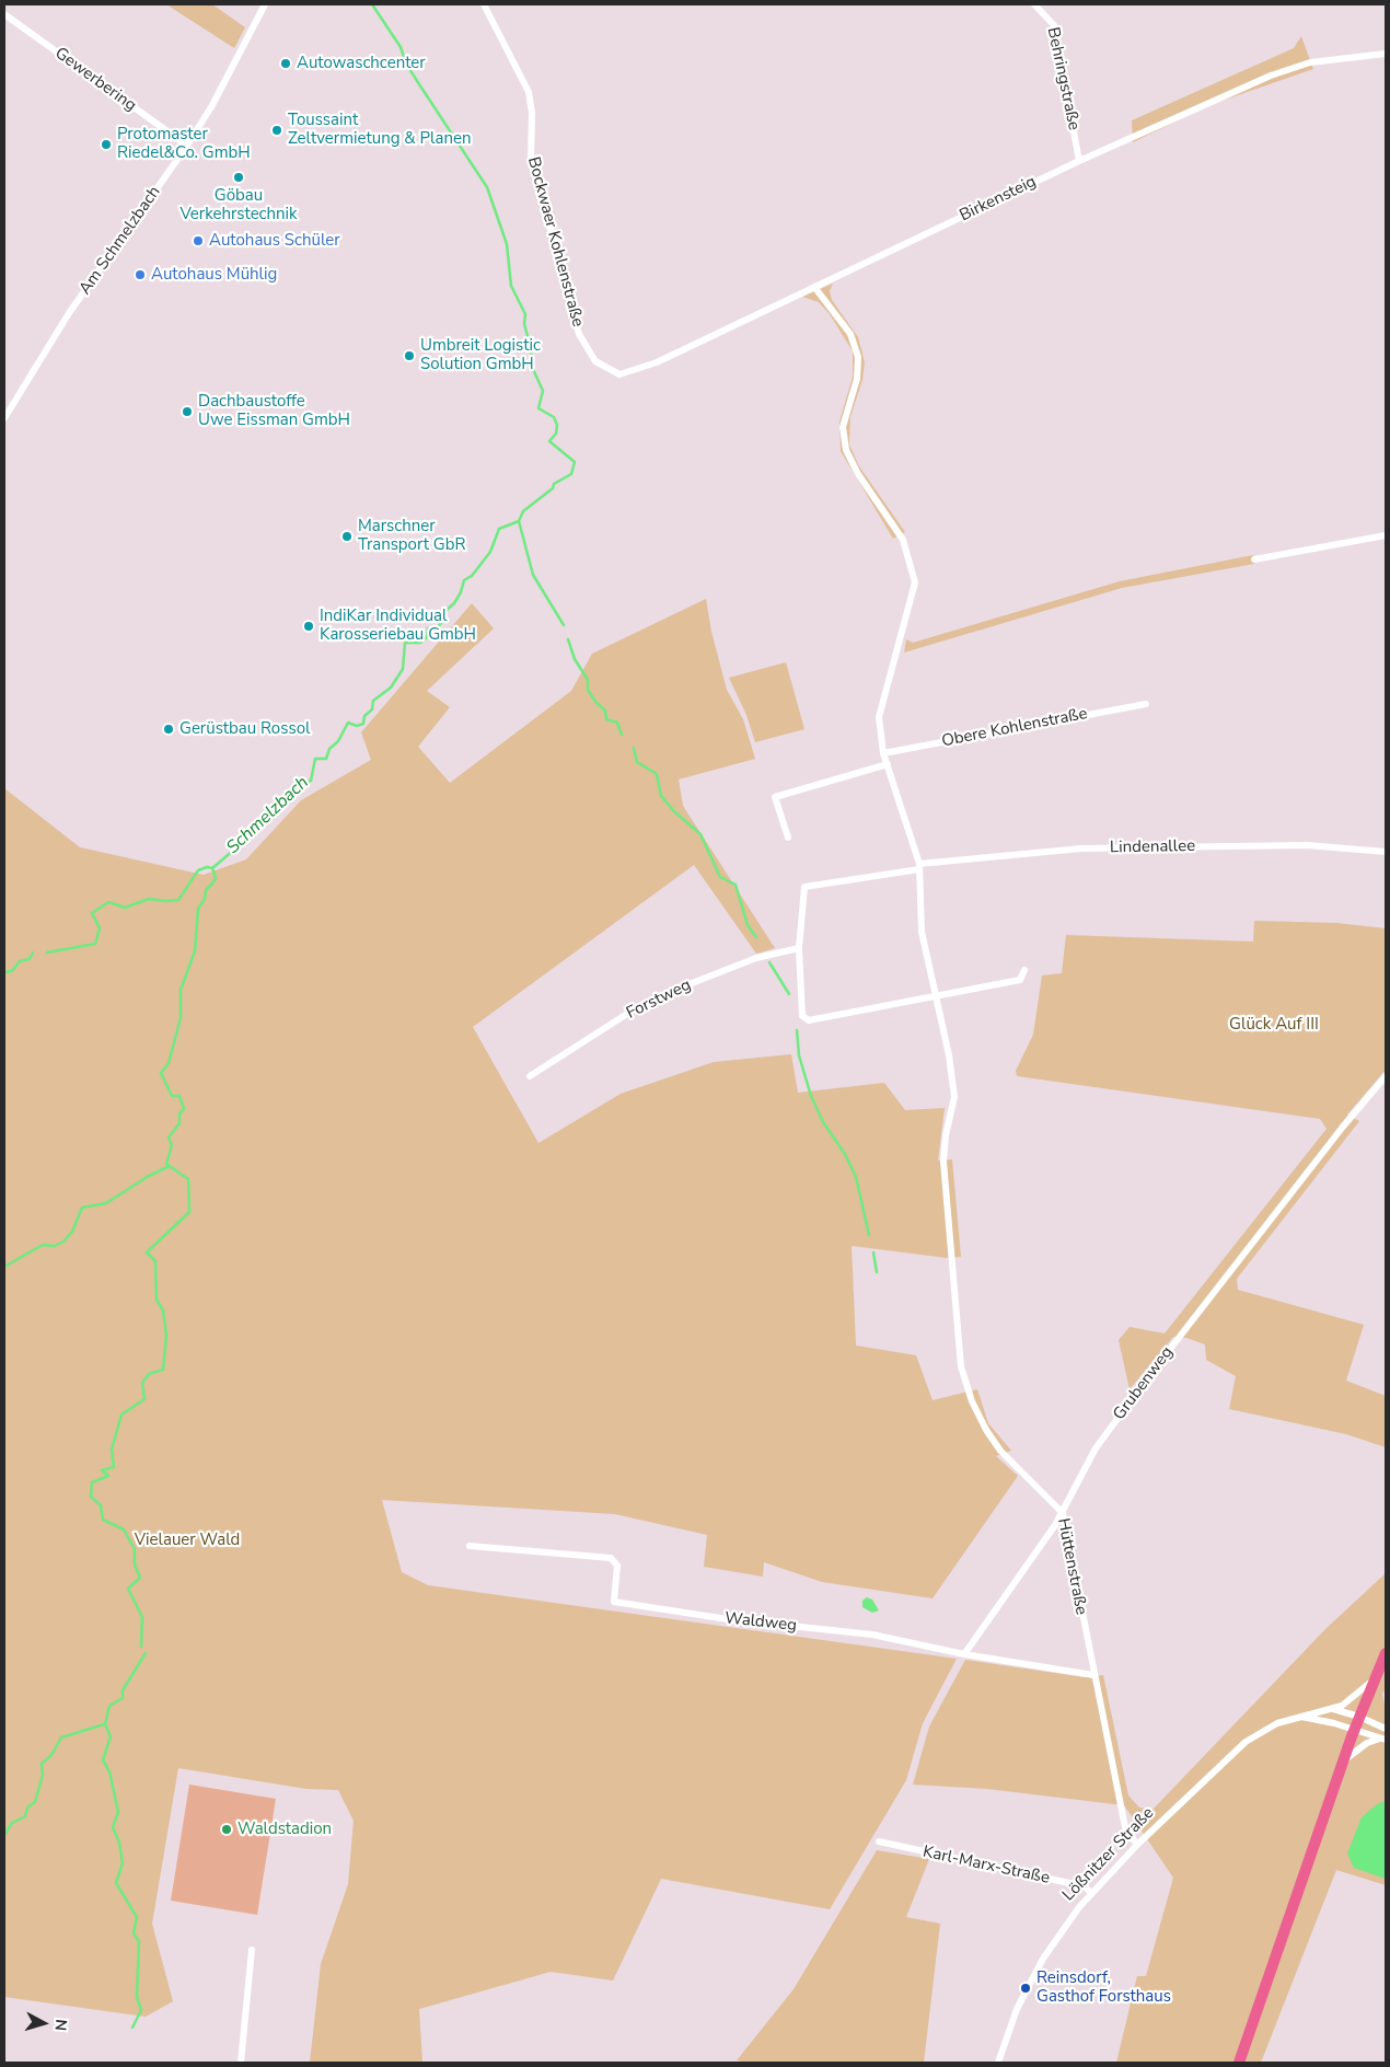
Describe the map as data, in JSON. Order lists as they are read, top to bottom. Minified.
{"streets":{"street":["Behringstraße","Gewerbering","Birkensteig","Am Schmelzbach","Bockwaer Kohlenstraße","Obere Kohlenstraße","Lindenallee","Forstweg","Grubenweg","Hüttenstraße","Waldweg","Lößnitzer Straße","Karl-Marx-Straße"]},"crossings":[["Behringstraße","Birkensteig"],["Gewerbering","Am Schmelzbach"],["Birkensteig","Bockwaer Kohlenstraße"],["Grubenweg","Hüttenstraße"],["Grubenweg","Waldweg"],["Hüttenstraße","Waldweg"],["Hüttenstraße","Lößnitzer Straße"],["Lößnitzer Straße","Karl-Marx-Straße"]],"water":["Schmelzbach"],"parks":["Glück Auf III","Vielauer Wald"],"places":["Autowaschcenter","Toussaint Zeltvermietung & Planen","Protomaster Riedel&Co. GmbH","Göbau Verkehrstechnik","Autohaus Schüler","Autohaus Mühlig","Umbreit Logistic Solution GmbH","Dachbaustoffe Uwe Eissman GmbH","Marschner Transport GbR","IndiKar Individual Karosseriebau GmbH","Gerüstbau Rossol","Waldstadion","Reinsdorf, Gasthof Forsthaus"],"north":"right"}
